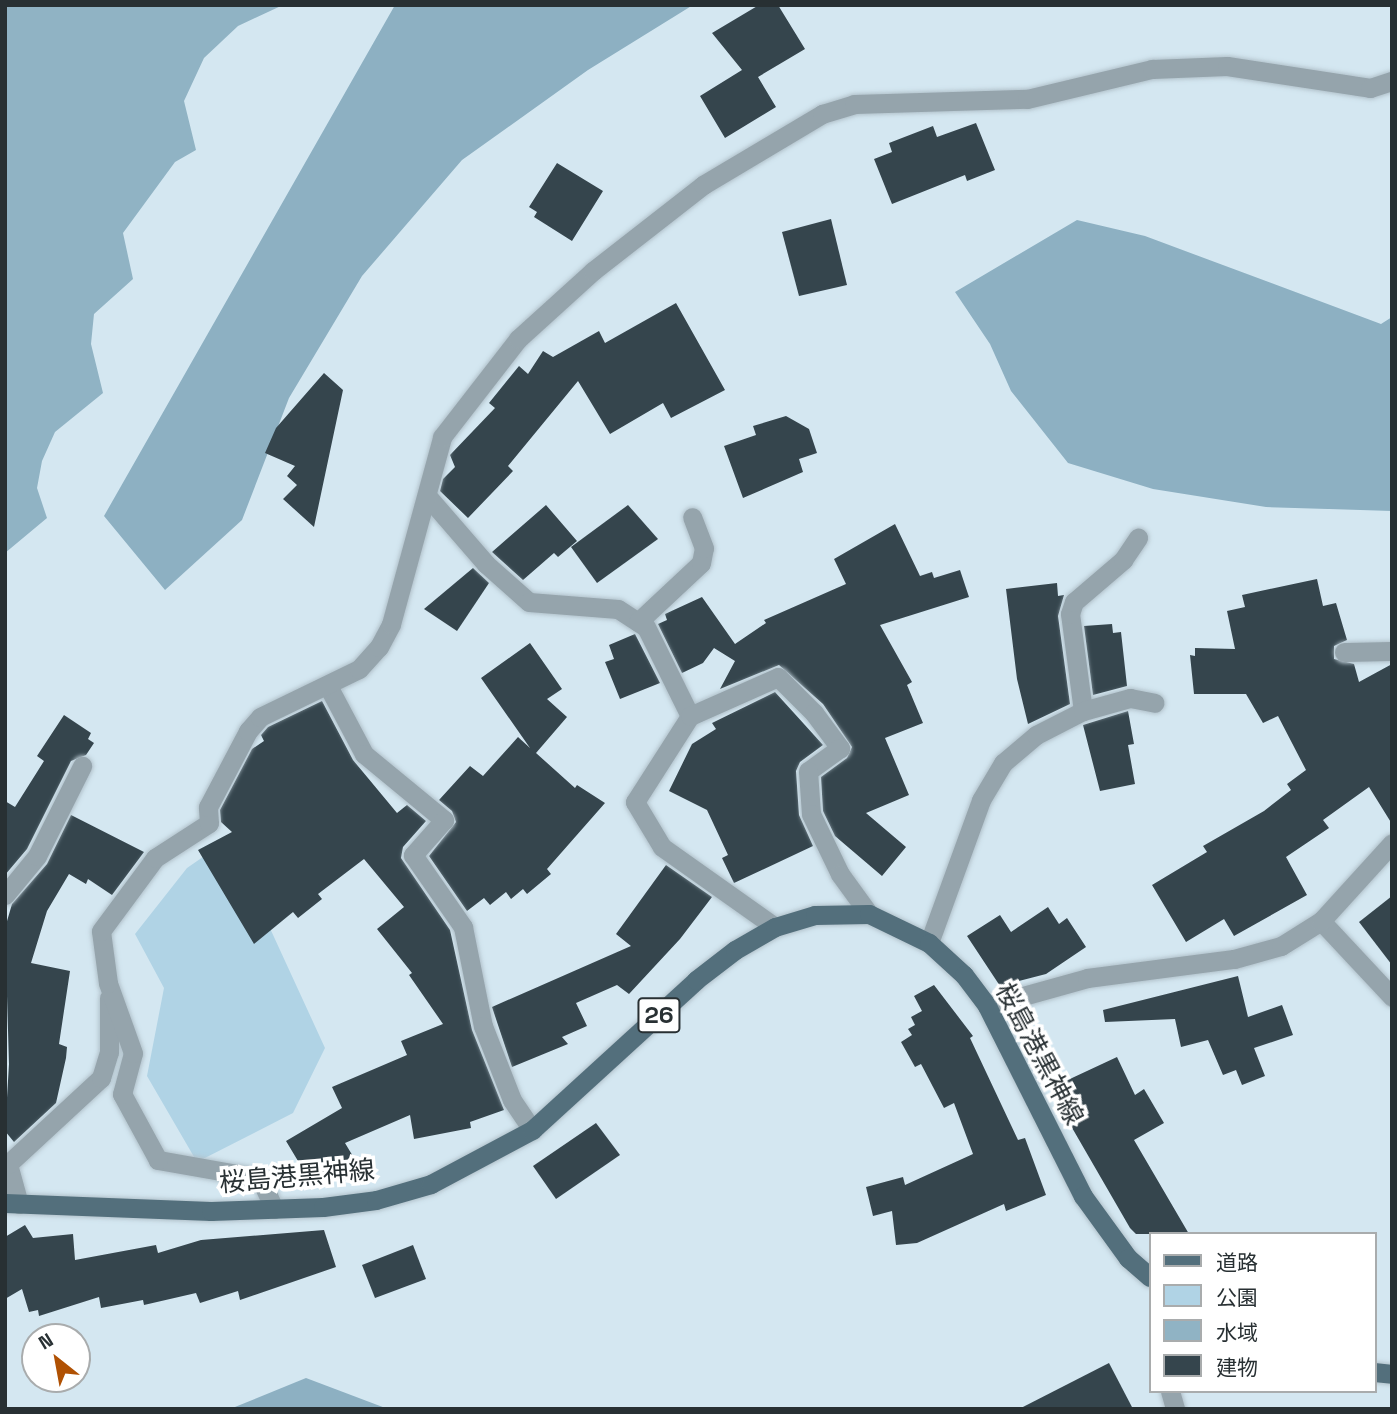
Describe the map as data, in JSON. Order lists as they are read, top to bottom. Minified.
{"streets":{"main road":["26","桜島港黒神線"]},"legend":["道路","公園","水域","建物"],"north":"top left"}
